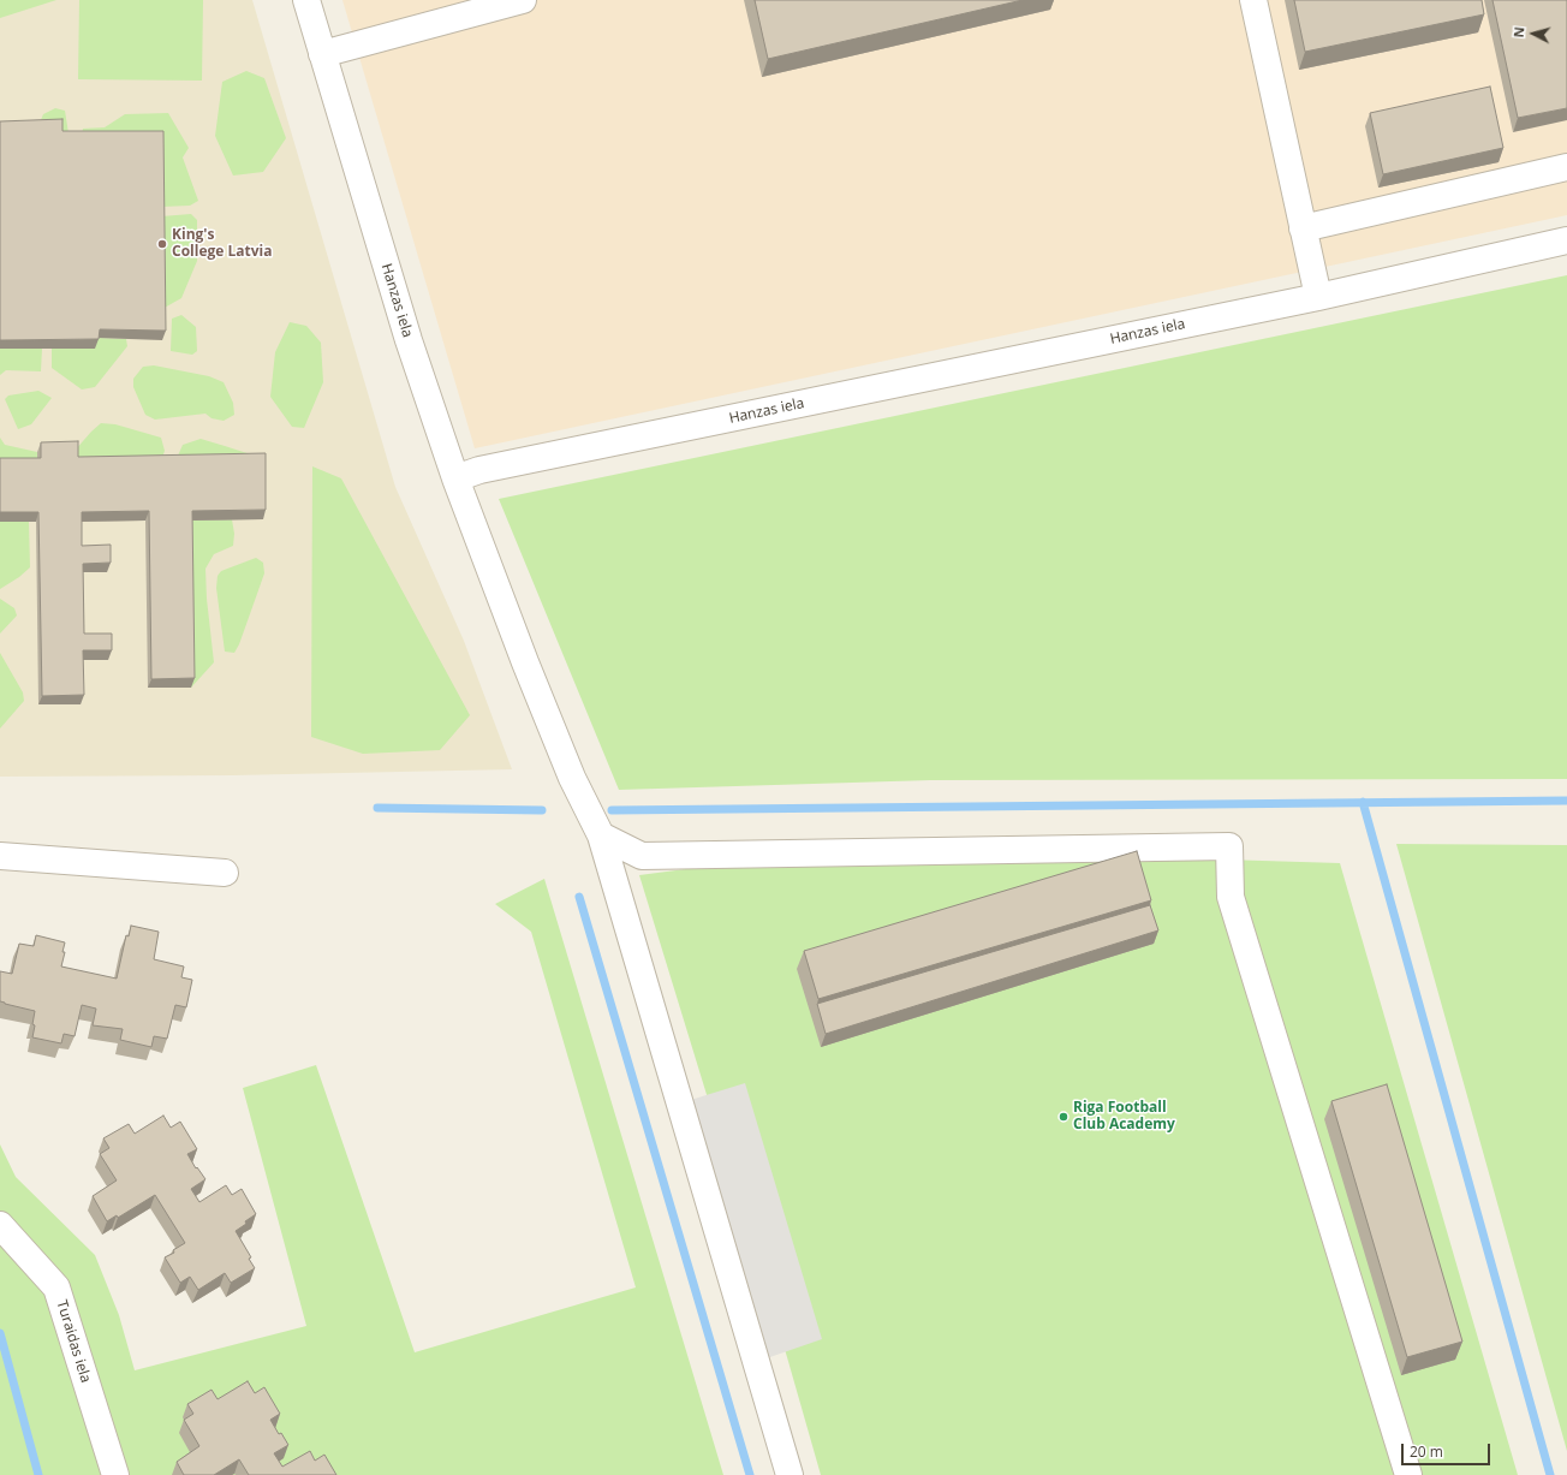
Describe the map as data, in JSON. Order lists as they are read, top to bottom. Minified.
{"streets":{"street":["Hanzas iela","Turaidas iela"]},"places":["King's College Latvia","Riga Football Club Academy"],"scale_bar":"20 m","north":"left"}
